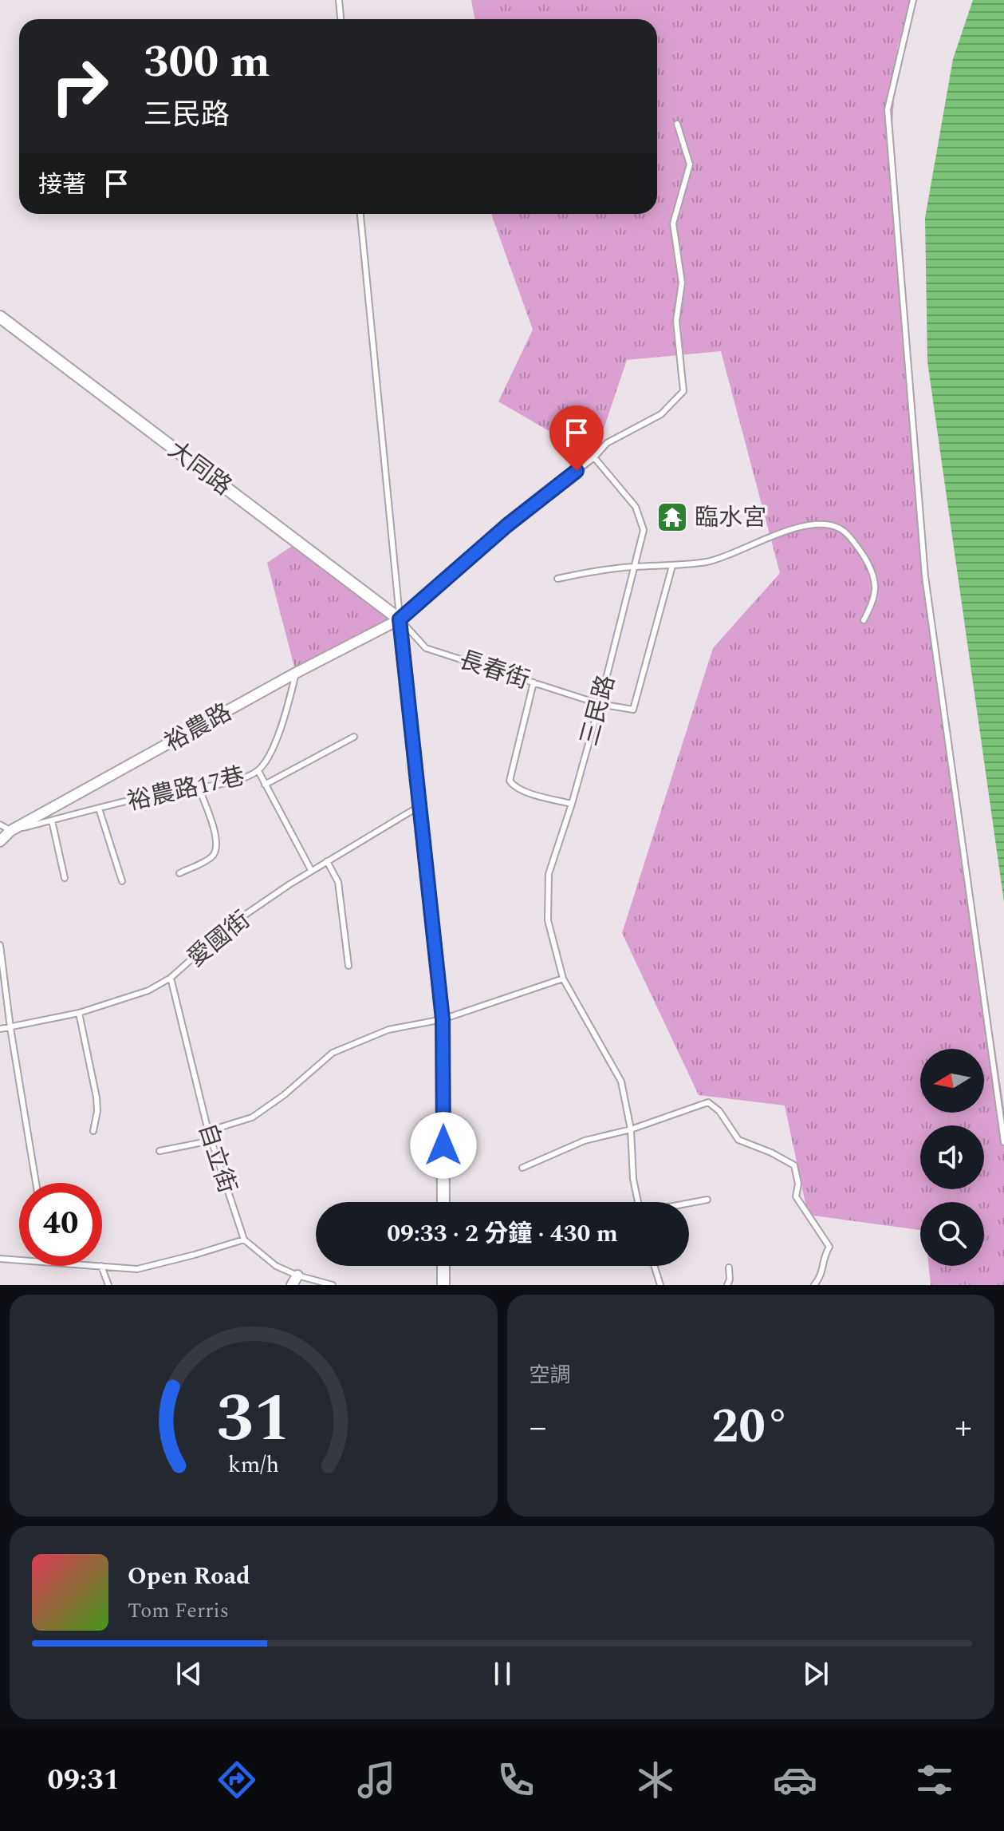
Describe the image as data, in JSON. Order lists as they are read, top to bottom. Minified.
{"streets":{"street":["大同路","裕農路"],"lane":["長春街","三民路","裕農路17巷","愛國街","自立街"]},"crossings":[["大同路","長春街"],["大同路","裕農路"],["長春街","三民路"],["長春街","裕農路"],["裕農路","裕農路17巷"],["愛國街","自立街"]],"places":{"temple":["臨水宮"]},"north":"left","page":{"turn":["300 m","三民路"],"then":"接著","limit":"40","trip":"09:33 · 2 分鐘 · 430 m","tile":"空調","heat":["−","20°","+"],"song":["Open Road","Tom Ferris"],"tabs":"09:31","gauge":["31","km/h"]}}
